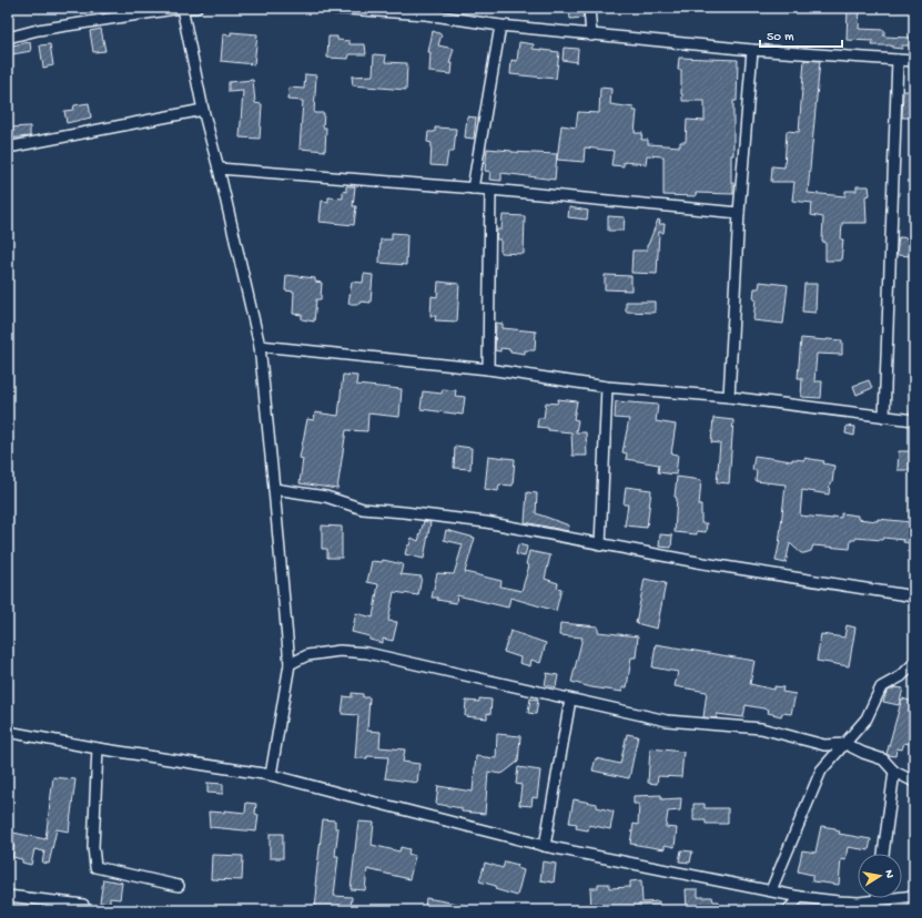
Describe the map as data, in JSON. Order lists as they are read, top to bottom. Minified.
{"scale_bar":"50 m","north":"right"}
